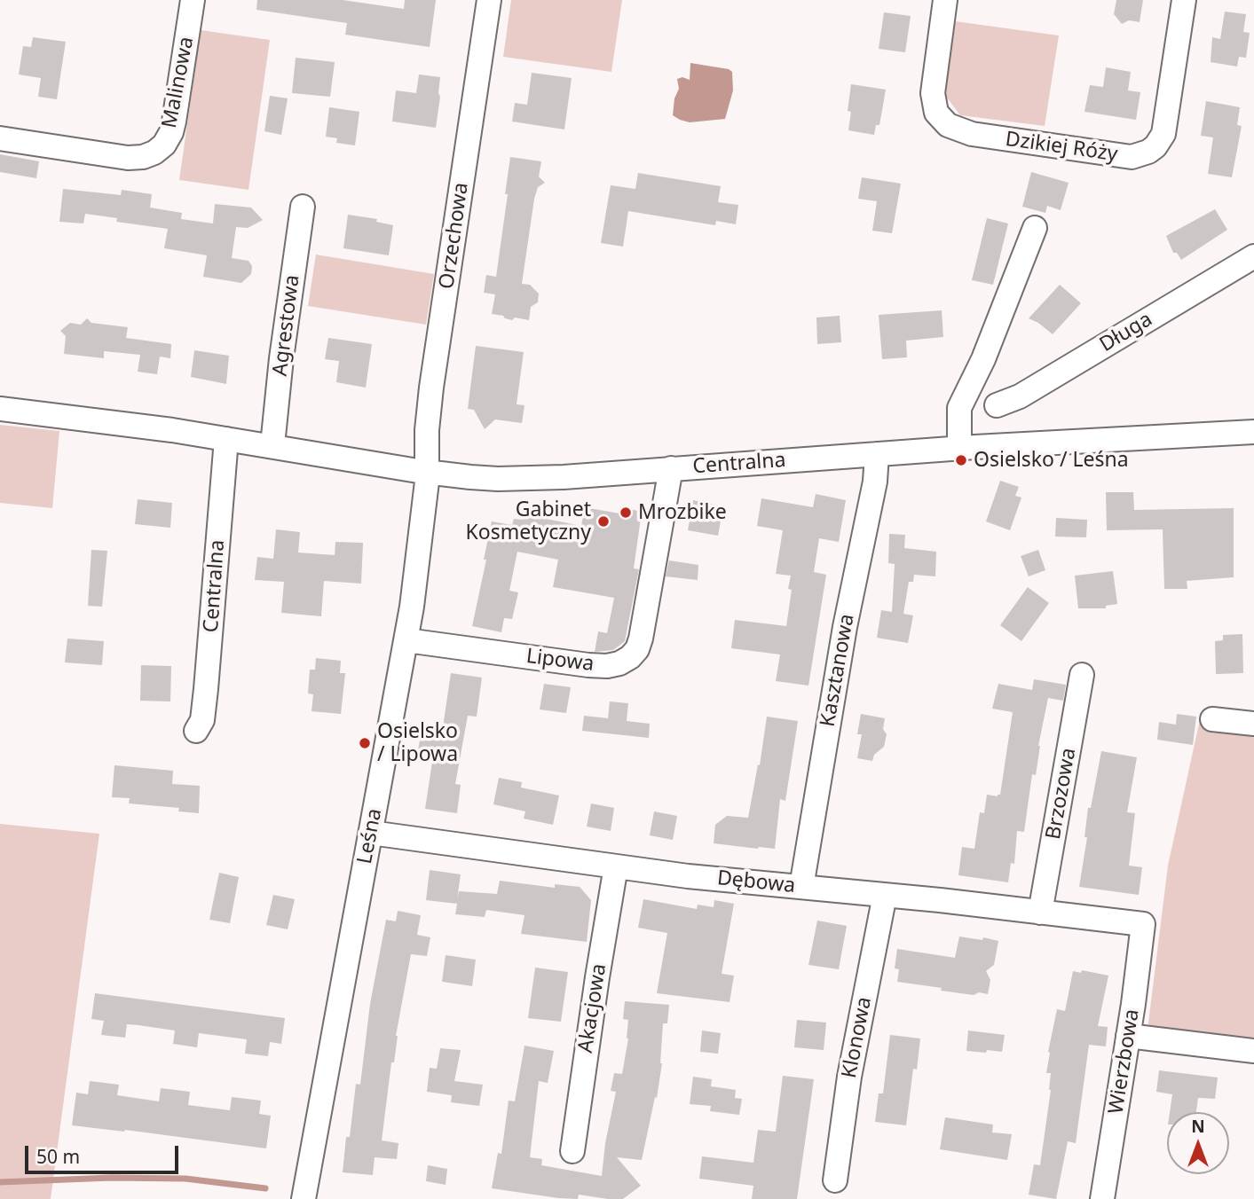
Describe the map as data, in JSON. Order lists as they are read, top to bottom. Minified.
{"streets":{"street":["Malinowa","Dzikiej Róży","Orzechowa","Agrestowa","Długa","Centralna","Lipowa","Kasztanowa","Brzozowa","Leśna","Dębowa","Akacjowa","Klonowa","Wierzbowa"]},"crossings":[["Orzechowa","Centralna"],["Orzechowa","Leśna"],["Agrestowa","Centralna"],["Centralna","Lipowa"],["Centralna","Kasztanowa"],["Centralna","Leśna"],["Lipowa","Leśna"],["Kasztanowa","Dębowa"],["Brzozowa","Dębowa"],["Leśna","Dębowa"],["Dębowa","Akacjowa"],["Dębowa","Klonowa"],["Dębowa","Wierzbowa"]],"places":["Osielsko / Leśna","Mrozbike","Gabinet Kosmetyczny","Osielsko / Lipowa"],"scale_bar":"50 m","north":"top"}
